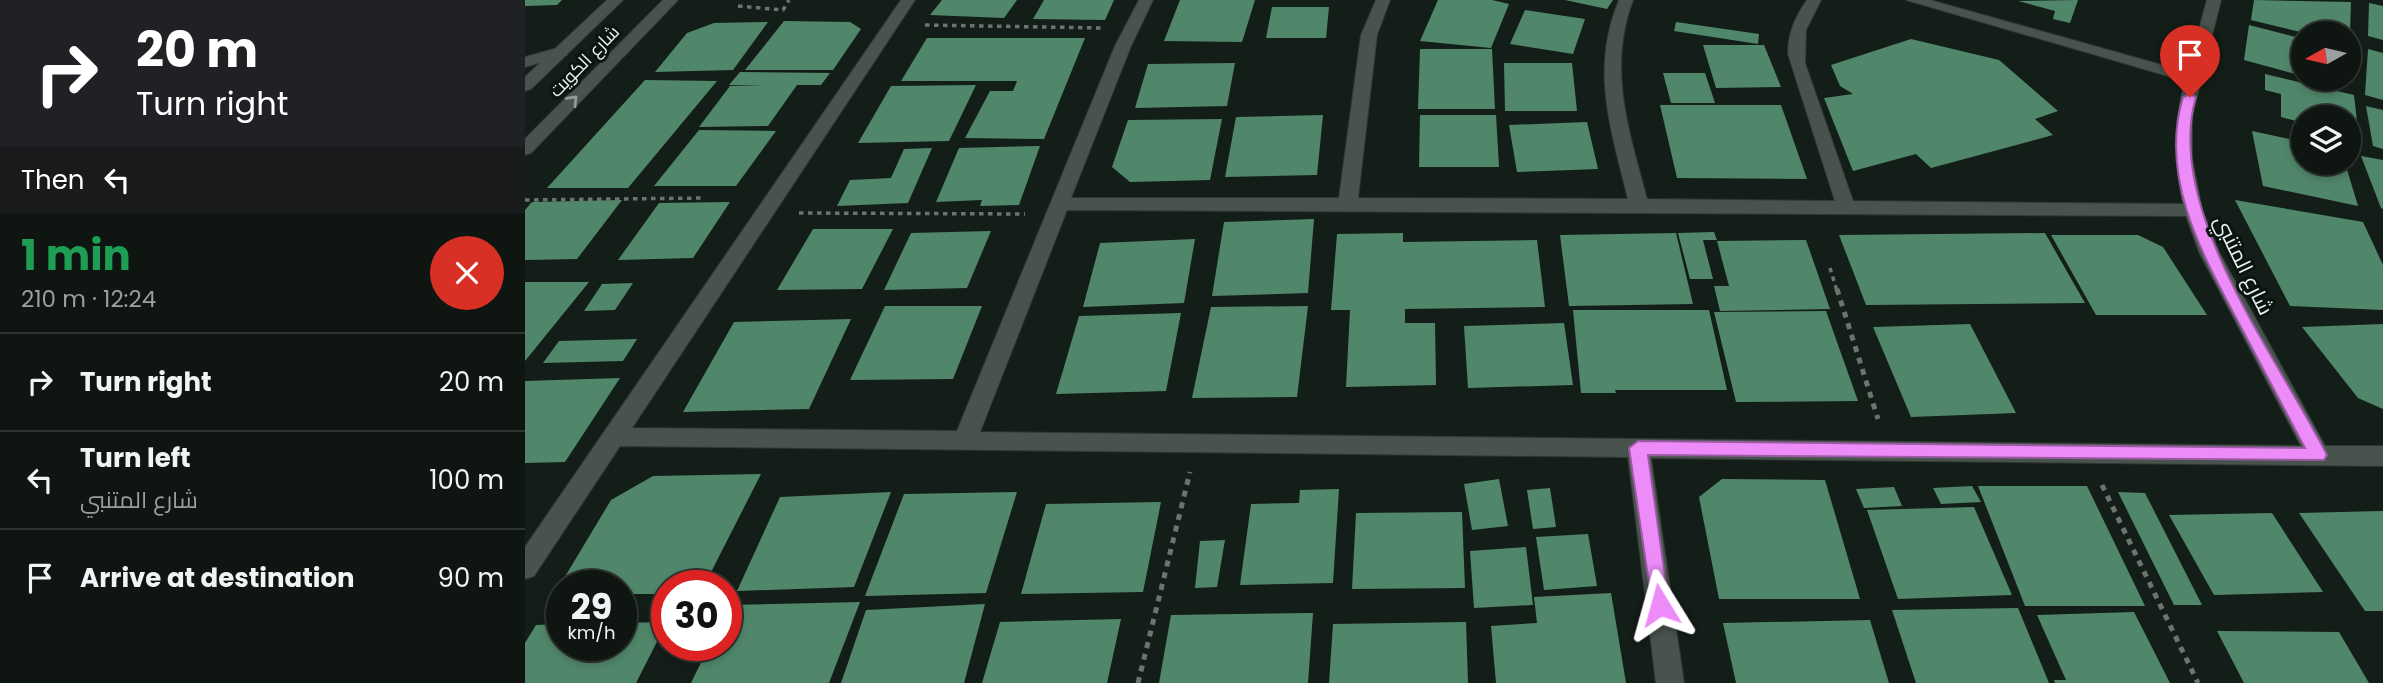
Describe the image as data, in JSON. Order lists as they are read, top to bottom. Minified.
{"streets":{"street":["شارع الكويت","شارع المتنبي"]},"north":"left","page":{"turn":["20 m","Turn right"],"then":"Then","heading":["1 min","210 m · 12:24"],"list":[{"name":"Turn right","value":"20 m"},{"name":"Turn left","note":"شارع المتنبي","value":"100 m"},{"name":"Arrive at destination","value":"90 m"}],"speed":"29 km/h","limit":"30"}}
